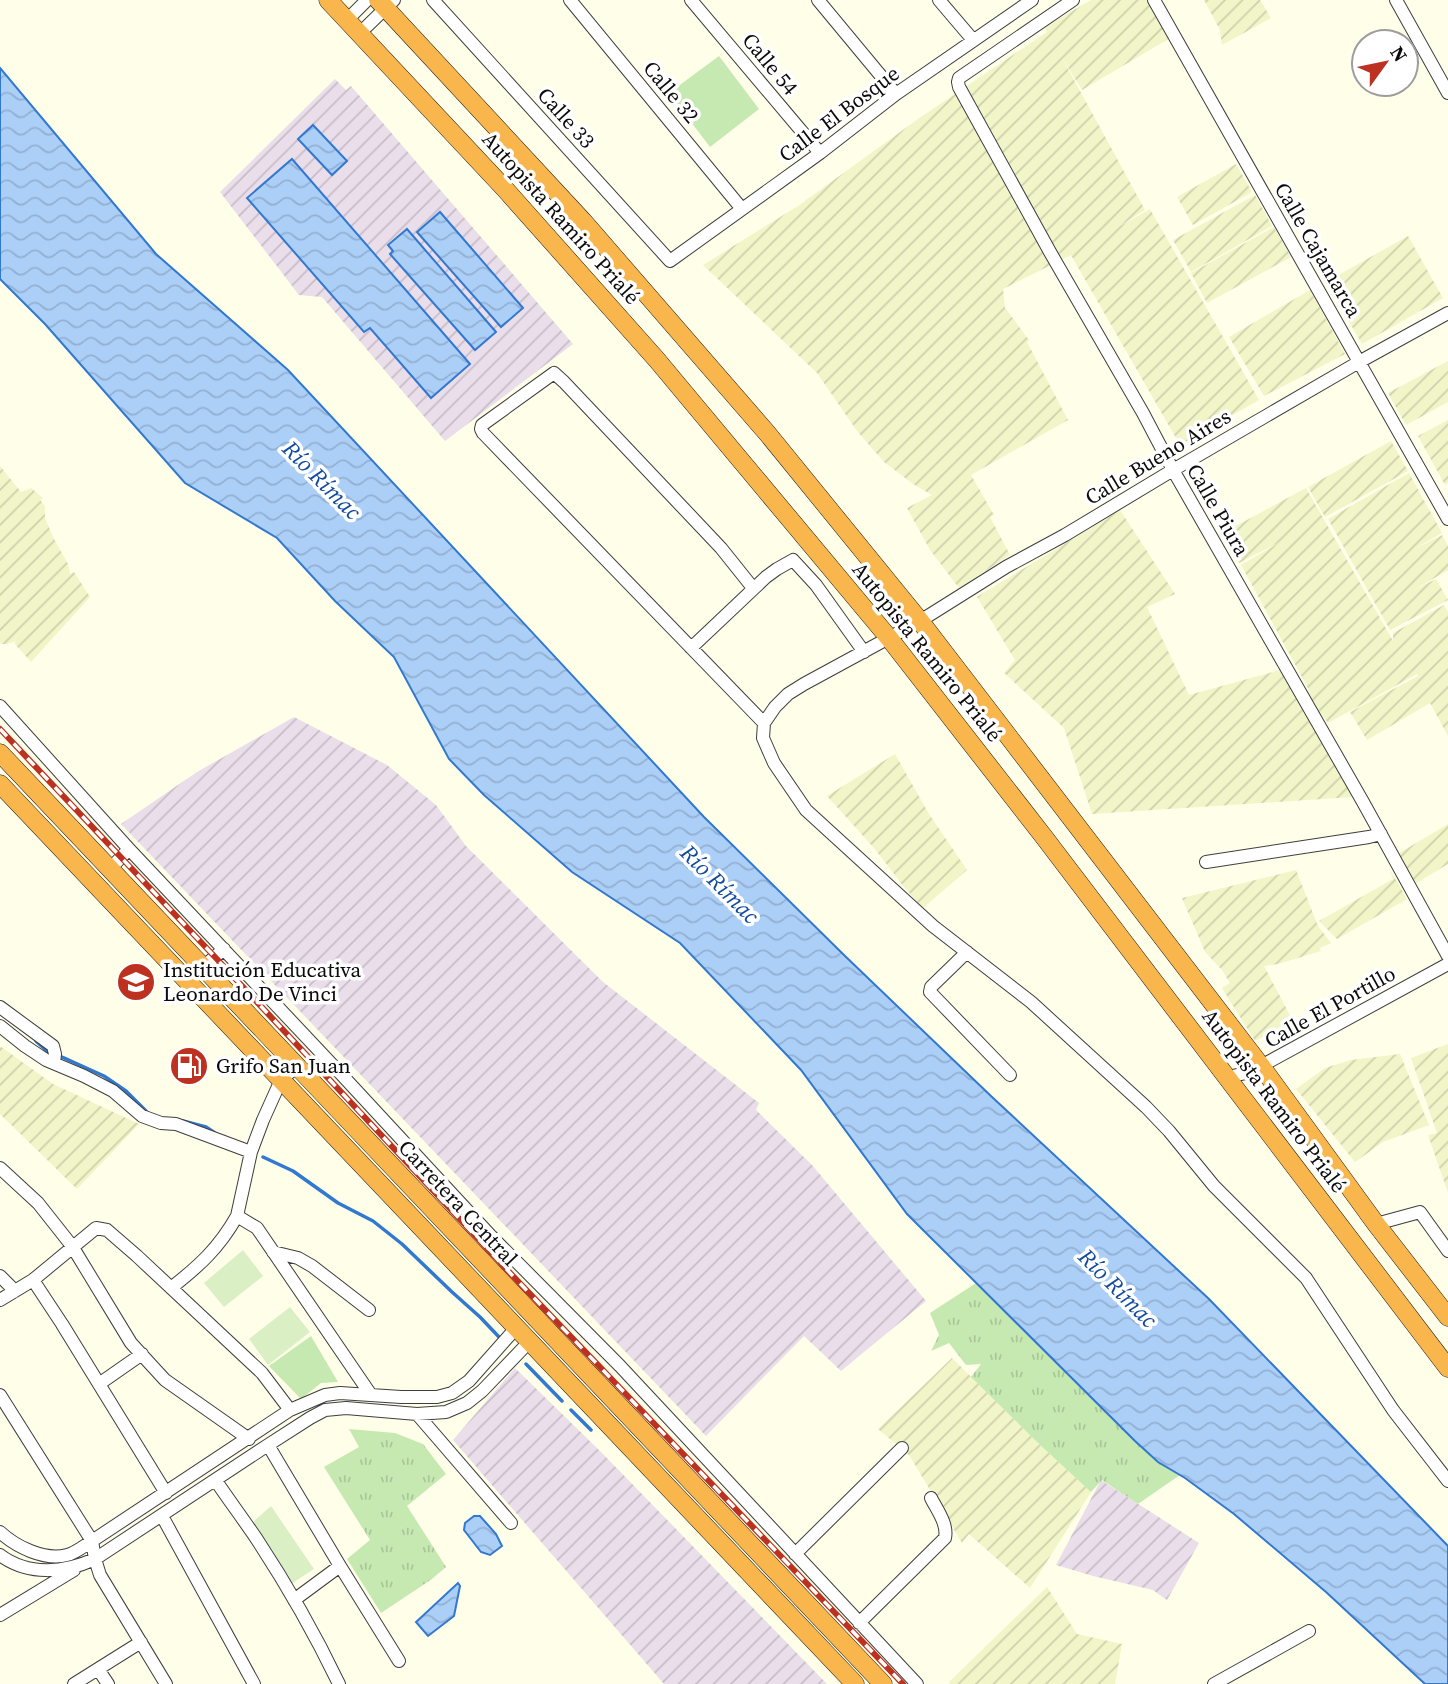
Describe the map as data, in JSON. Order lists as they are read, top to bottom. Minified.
{"streets":{"highway":["Autopista Ramiro Prialé","Carretera Central"],"street":["Calle 54","Calle 32","Calle El Bosque","Calle 33","Calle Cajamarca","Calle Bueno Aires","Calle Piura","Calle El Portillo"]},"crossings":[["Calle 54","Calle El Bosque"],["Calle 32","Calle El Bosque"],["Calle El Bosque","Calle 33"],["Autopista Ramiro Prialé","Calle Bueno Aires"],["Autopista Ramiro Prialé","Calle El Portillo"],["Calle Cajamarca","Calle Bueno Aires"],["Calle Bueno Aires","Calle Piura"]],"water":["Río Rímac"],"places":{"school or university":["Institución Educativa Leonardo De Vinci"],"fuel station":["Grifo San Juan"]},"north":"top right"}
